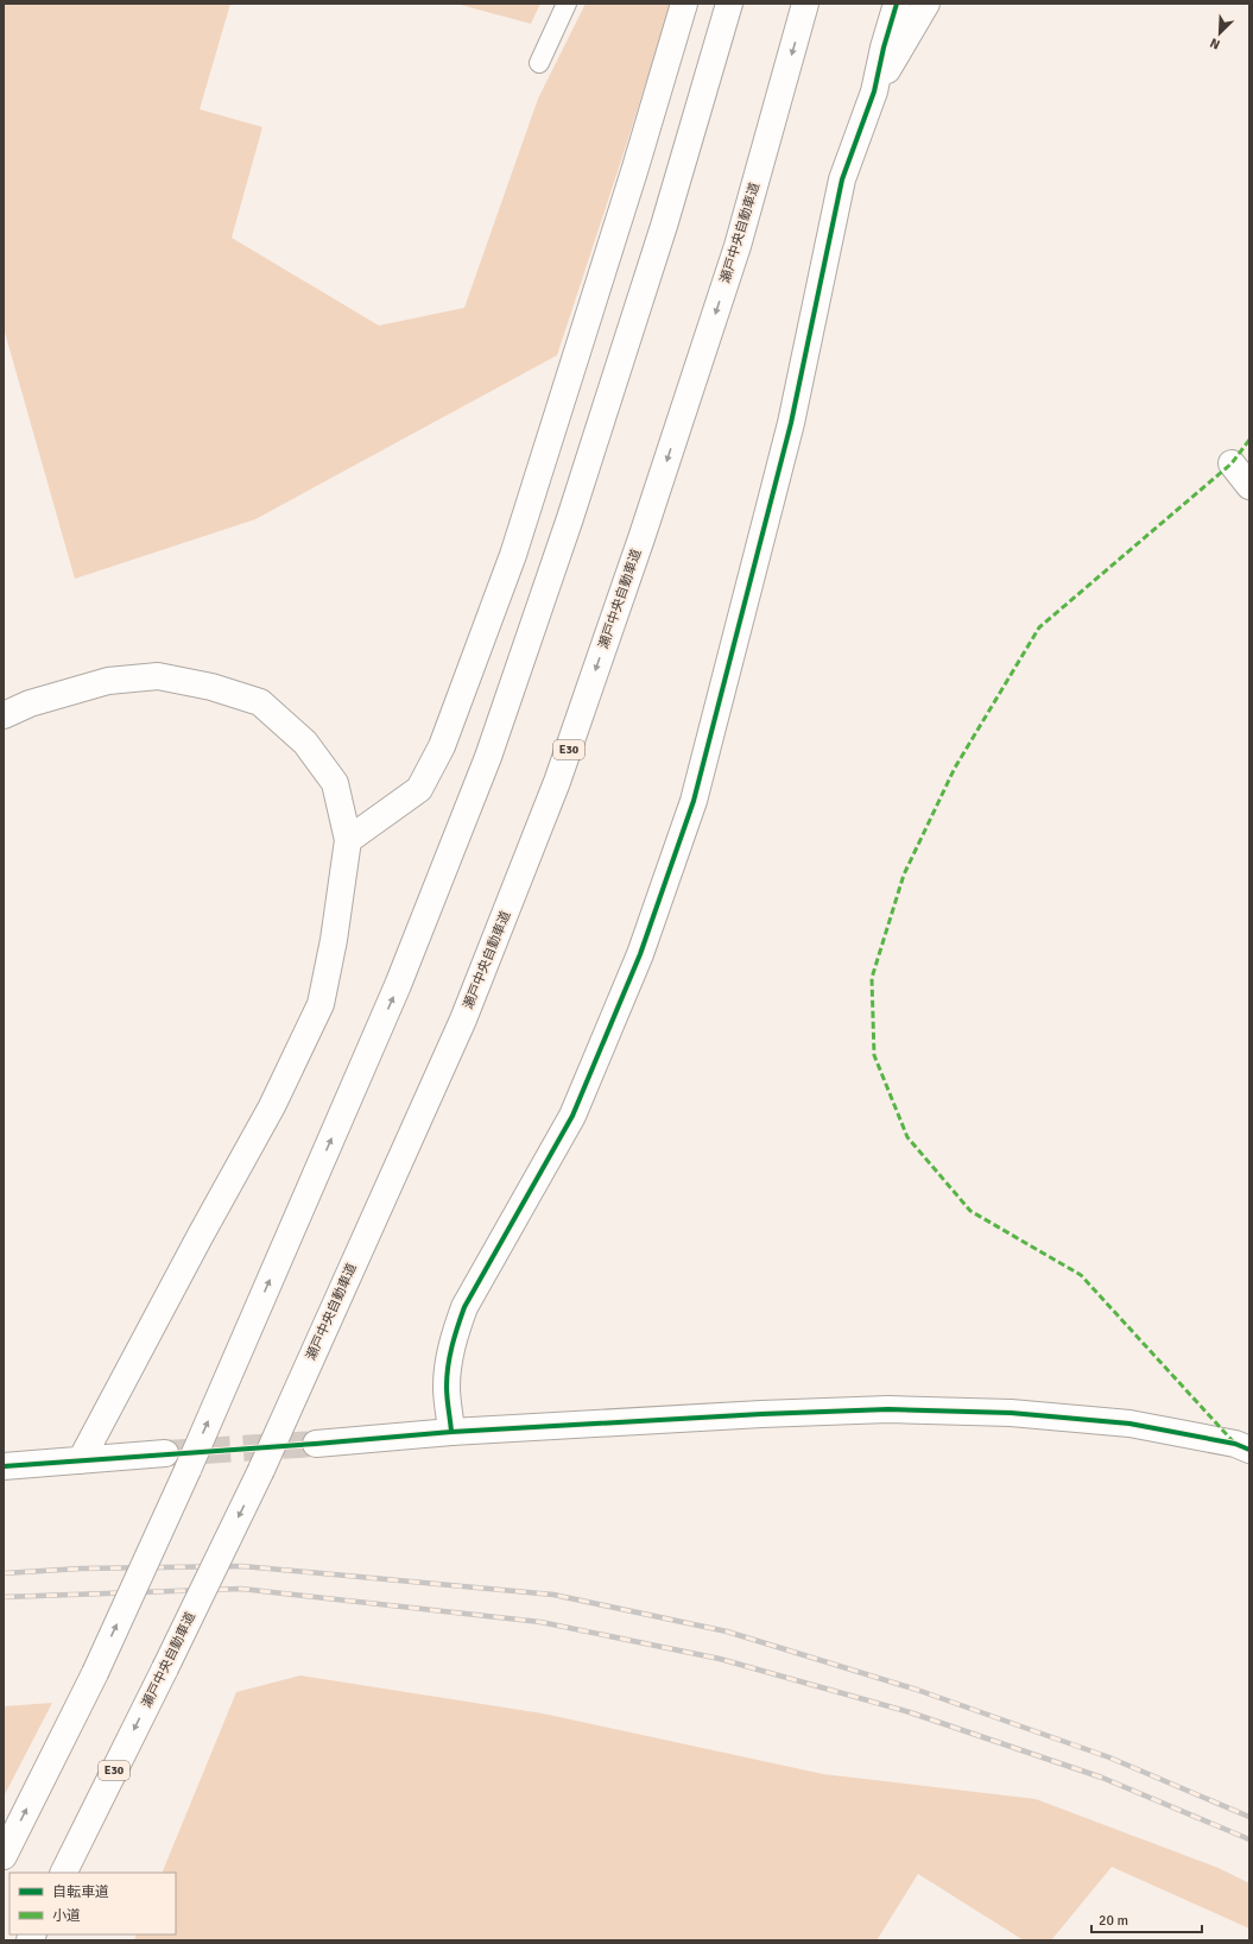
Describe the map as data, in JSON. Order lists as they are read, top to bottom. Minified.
{"streets":{"main road":["瀬戸中央自動車道","E30"]},"legend":["自転車道","小道"],"scale_bar":"20 m","north":"bottom left"}
